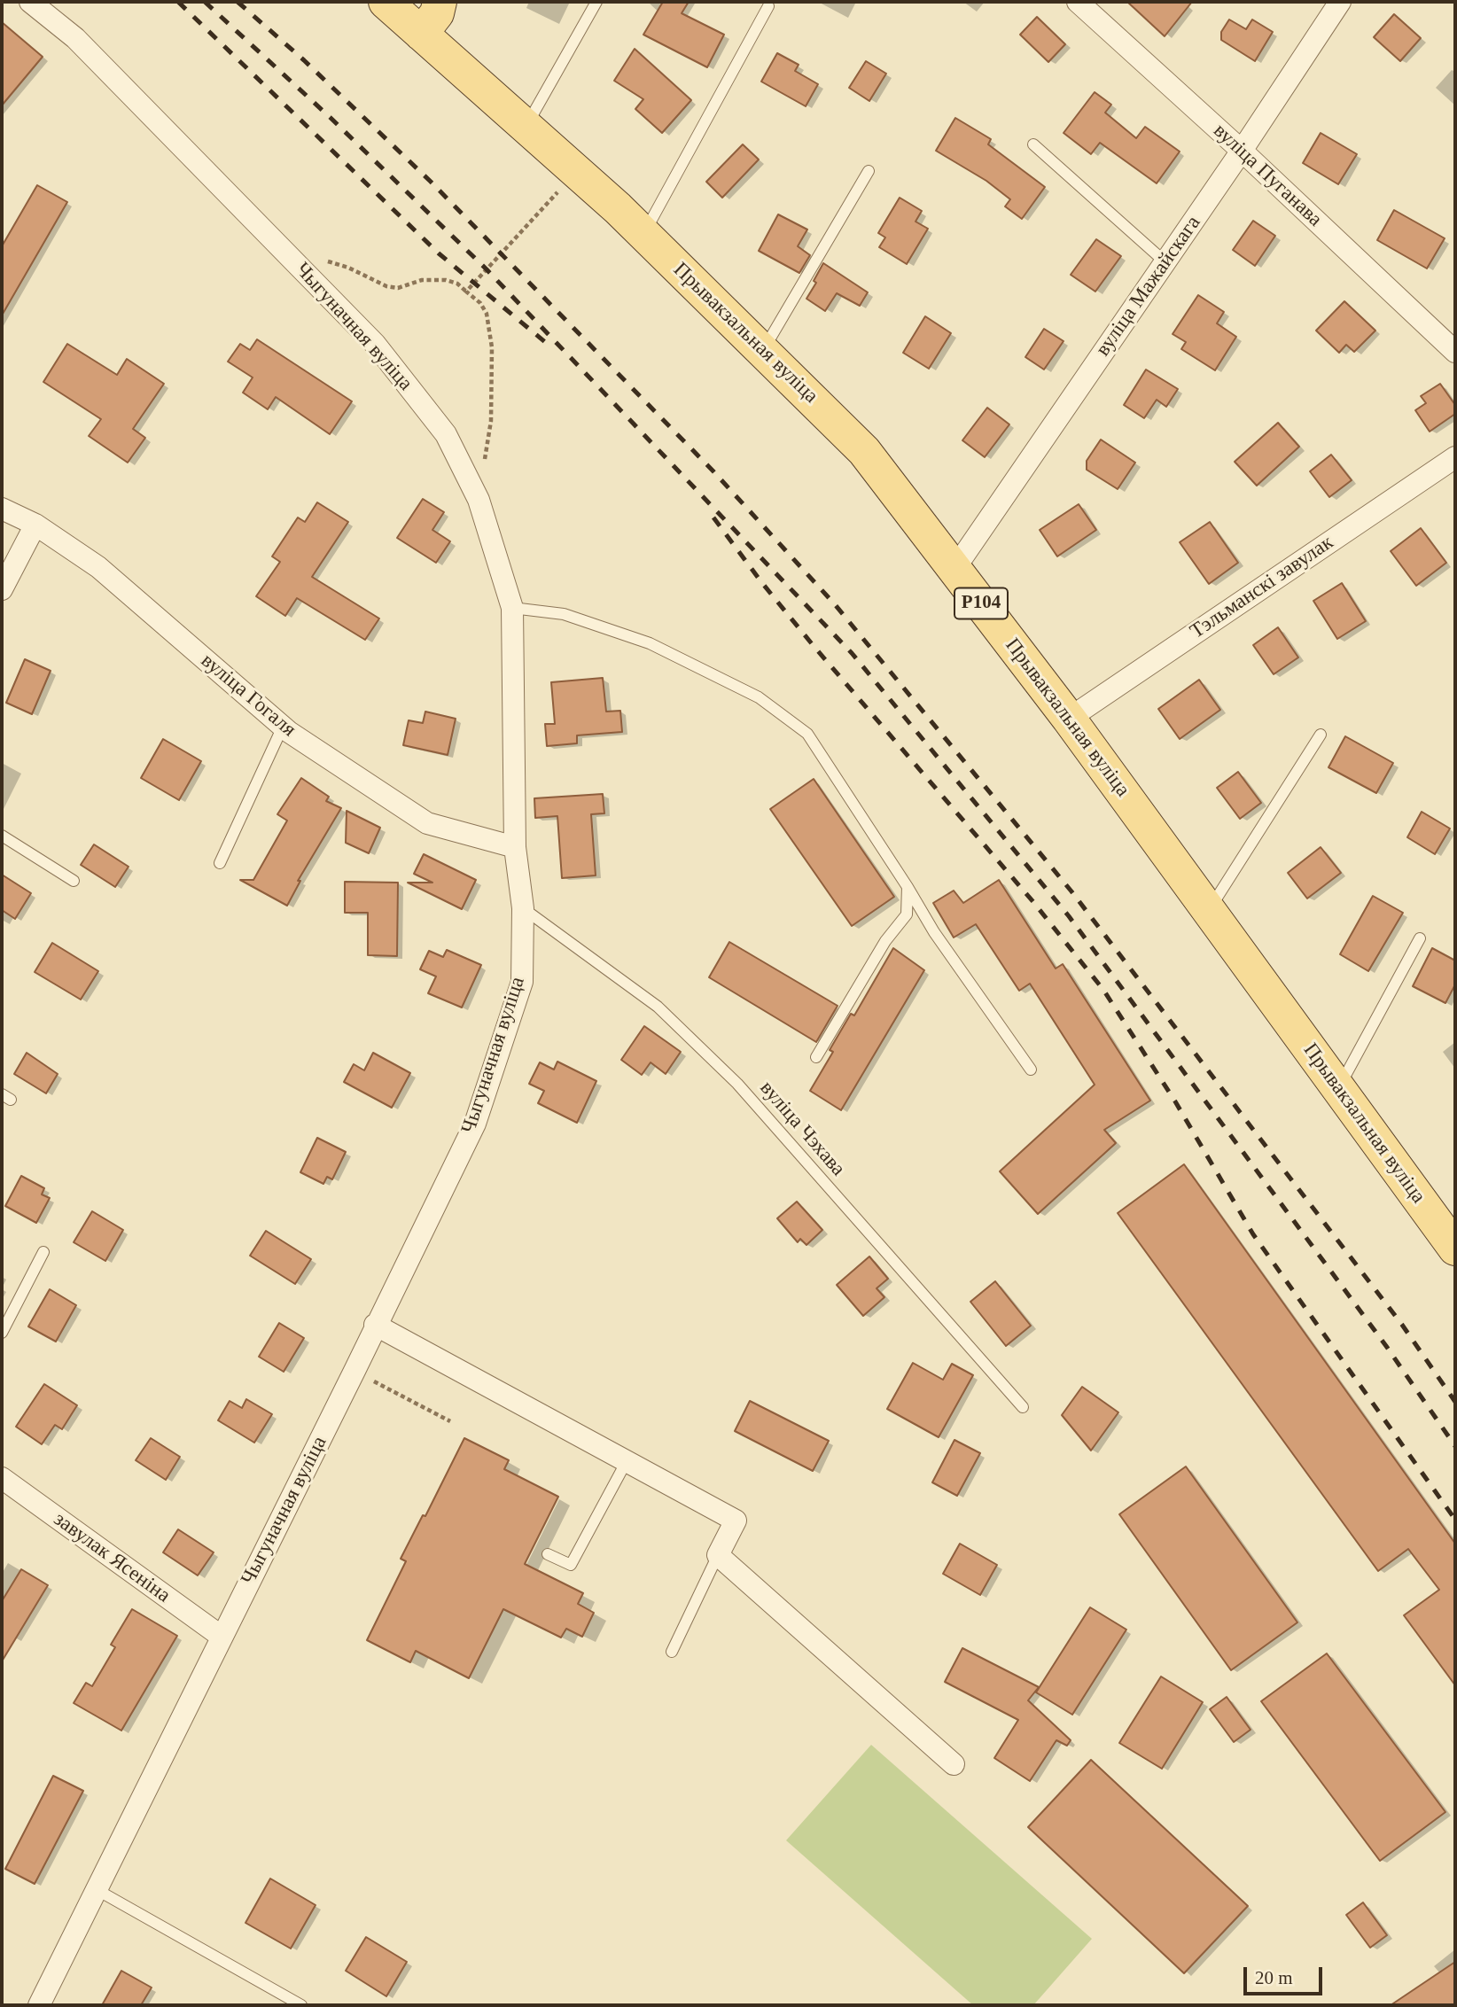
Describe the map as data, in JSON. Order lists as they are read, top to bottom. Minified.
{"streets":{"main road":["Прывакзальная вуліца","Р104"],"street":["вуліца Пуганава","вуліца Мажайскага","Чыгуначная вуліца","Тэльманскі завулак","вуліца Гогаля","завулак Ясеніна"],"lane":["вуліца Чэхава"]},"crossings":[["вуліца Пуганава","вуліца Мажайскага"],["вуліца Мажайскага","Прывакзальная вуліца"],["Чыгуначная вуліца","вуліца Гогаля"],["Чыгуначная вуліца","вуліца Чэхава"],["Чыгуначная вуліца","завулак Ясеніна"],["Прывакзальная вуліца","Тэльманскі завулак"]],"scale_bar":"20 m"}
